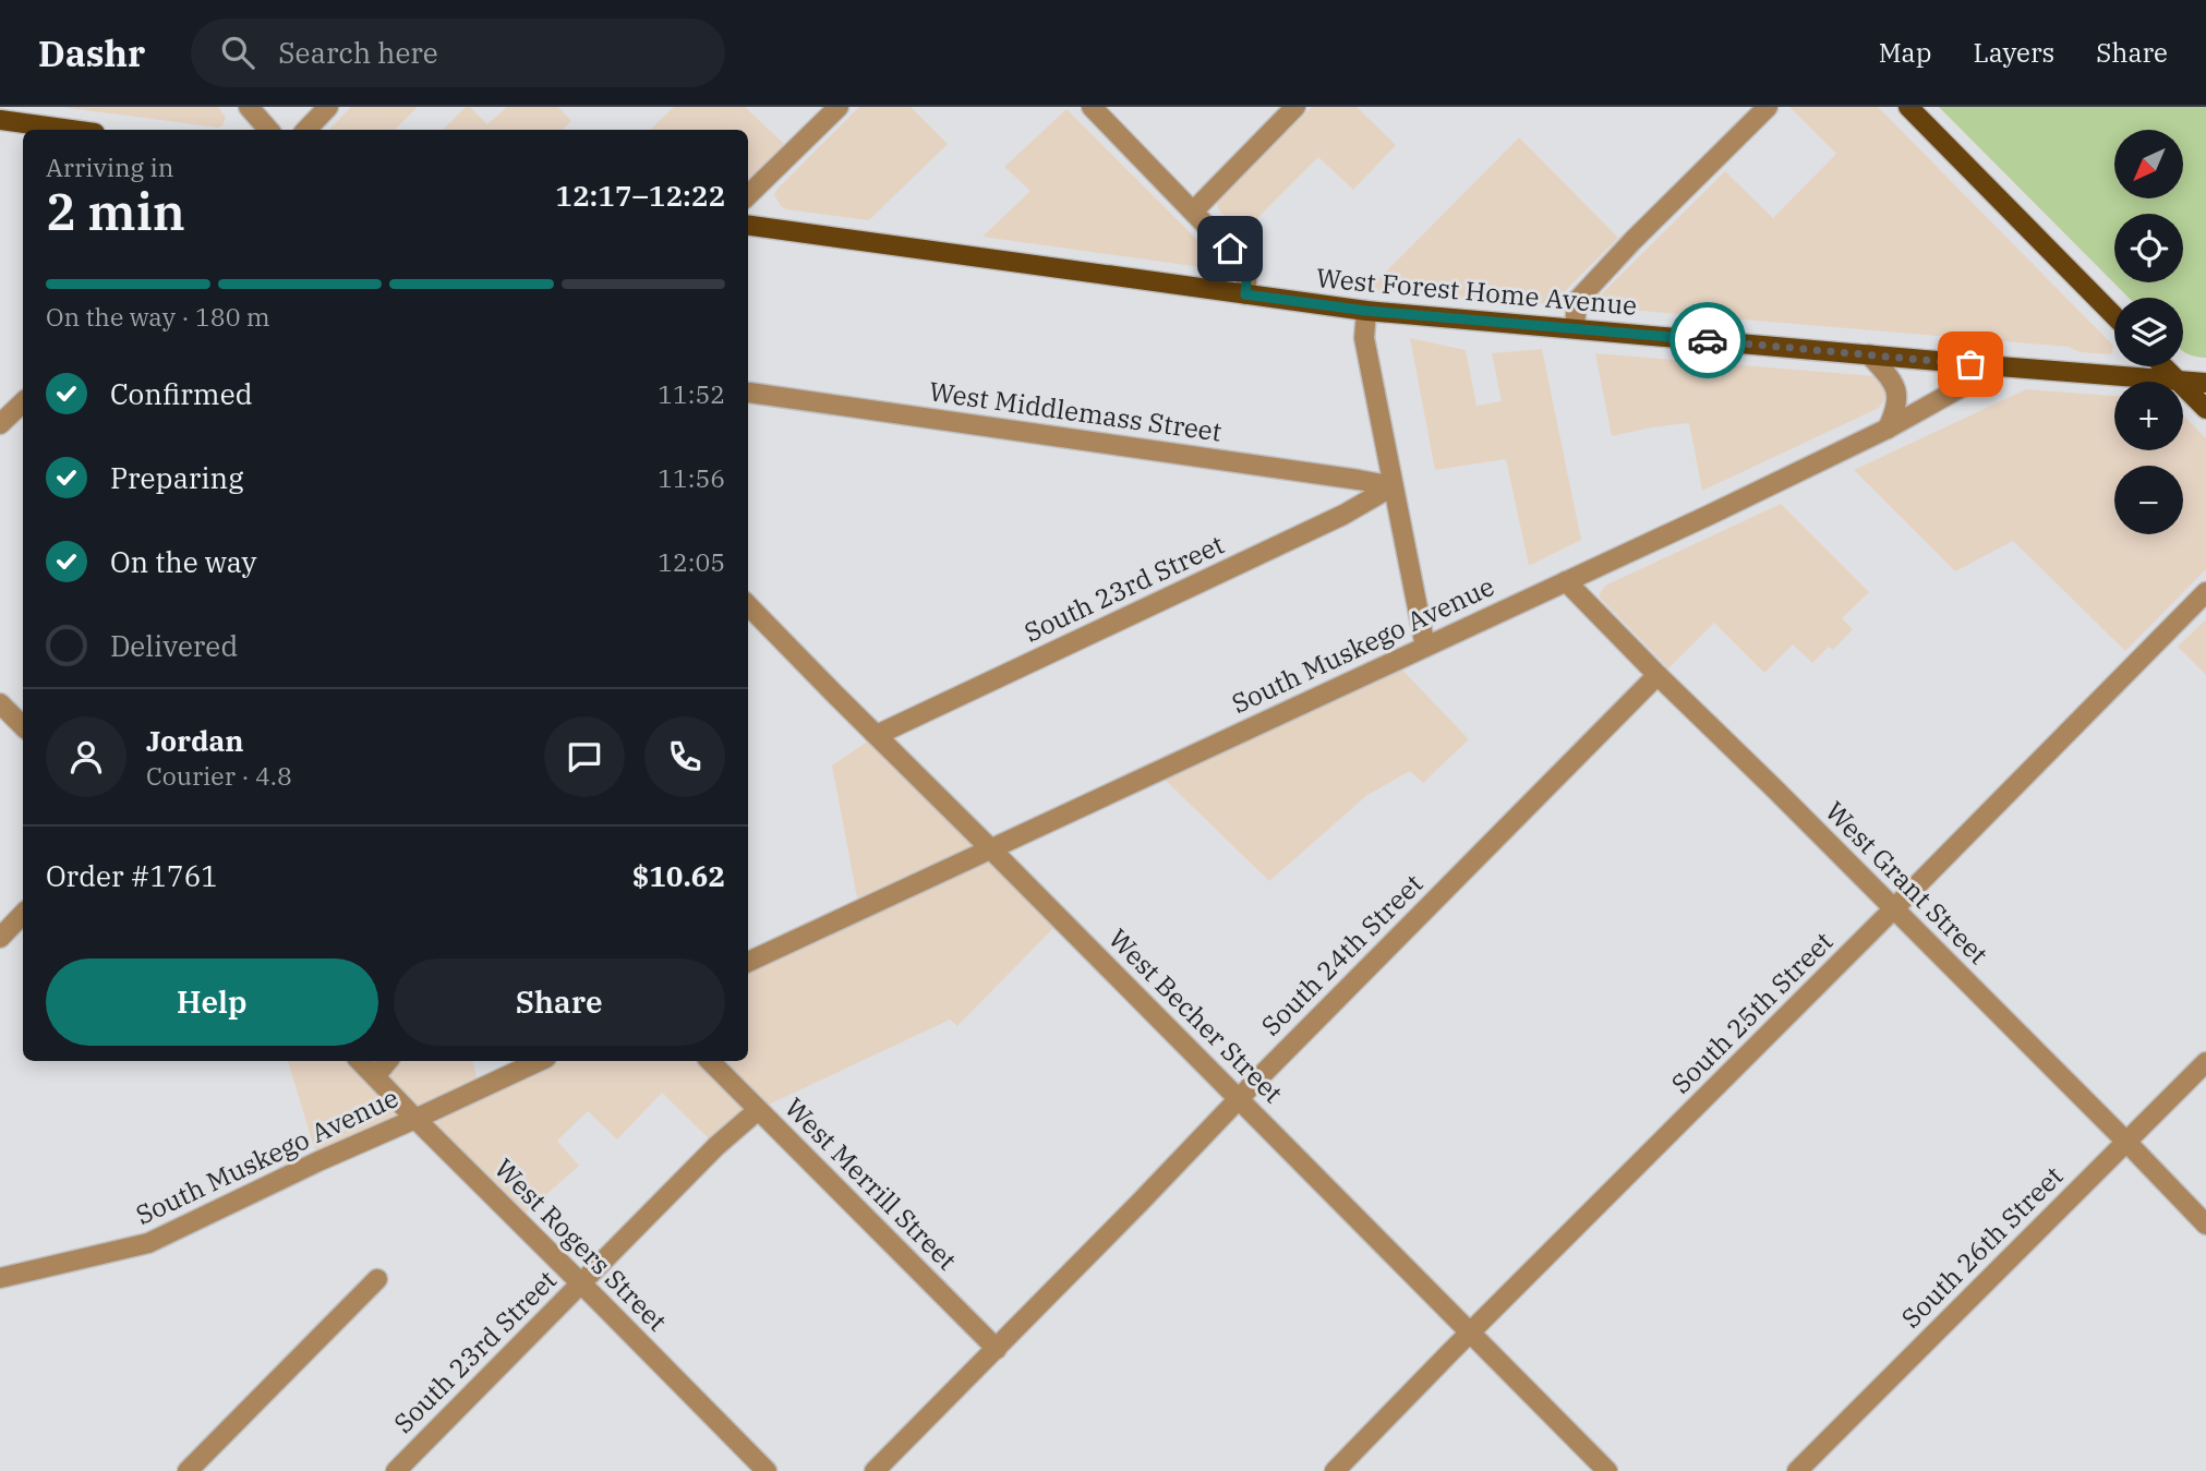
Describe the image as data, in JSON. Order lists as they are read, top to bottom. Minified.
{"streets":{"main road":["West Forest Home Avenue"],"street":["West Middlemass Street","South 23rd Street","South Muskego Avenue","West Grant Street","South 24th Street","South 25th Street","West Becher Street","West Merrill Street","West Rogers Street","South 26th Street"]},"crossings":[["West Forest Home Avenue","South Muskego Avenue"],["West Middlemass Street","South 23rd Street"],["South 23rd Street","West Becher Street"],["South 23rd Street","West Merrill Street"],["South 23rd Street","West Rogers Street"],["South Muskego Avenue","West Grant Street"],["South Muskego Avenue","West Becher Street"],["South Muskego Avenue","West Rogers Street"],["West Grant Street","South 24th Street"],["West Grant Street","South 25th Street"],["West Grant Street","South 26th Street"],["South 24th Street","West Becher Street"],["South 24th Street","West Merrill Street"],["South 25th Street","West Becher Street"]],"north":"bottom left","page":{"header":"Dashr","search":"Search here","nav":["Map","Layers","Share"],"map_buttons":["+","−"],"heading":["2 min","Arriving in","12:17–12:22"],"panel":["Jordan","Courier · 4.8","Order #1761","$10.62"],"bar":"On the way · 180 m","list":[["Confirmed","11:52"],["Preparing","11:56"],["On the way","12:05"],"Delivered"],"buttons":["Help","Share"]}}
